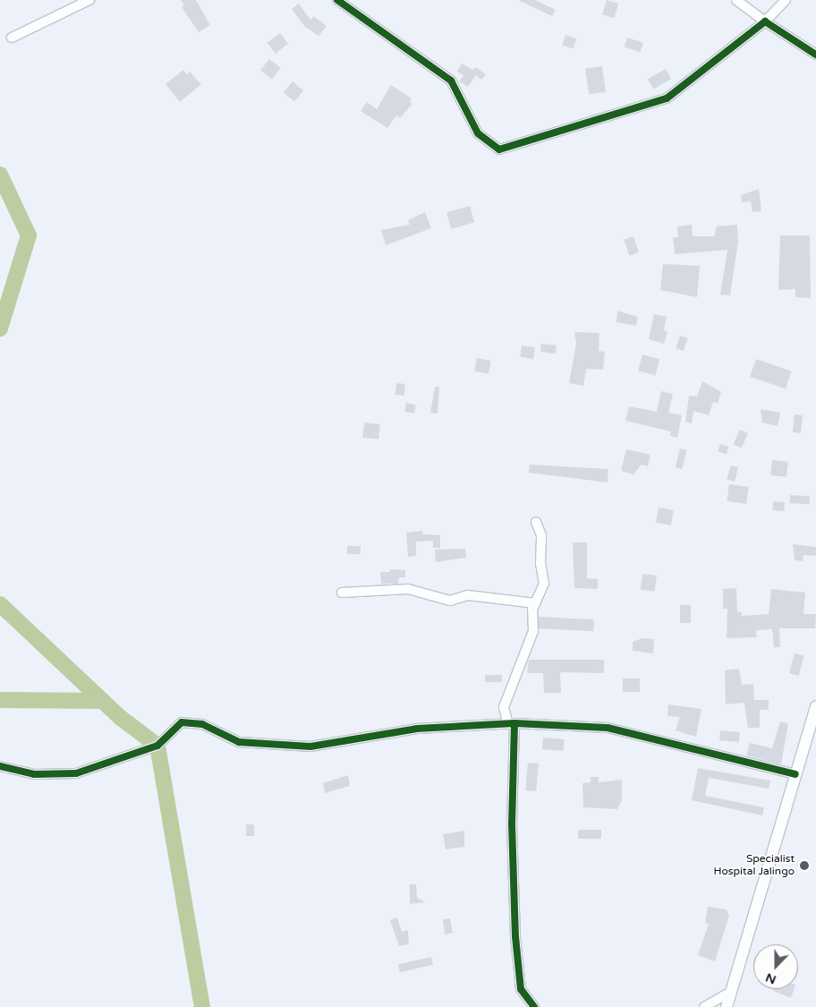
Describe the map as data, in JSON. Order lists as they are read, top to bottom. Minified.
{"places":["Specialist Hospital Jalingo"],"north":"bottom"}
